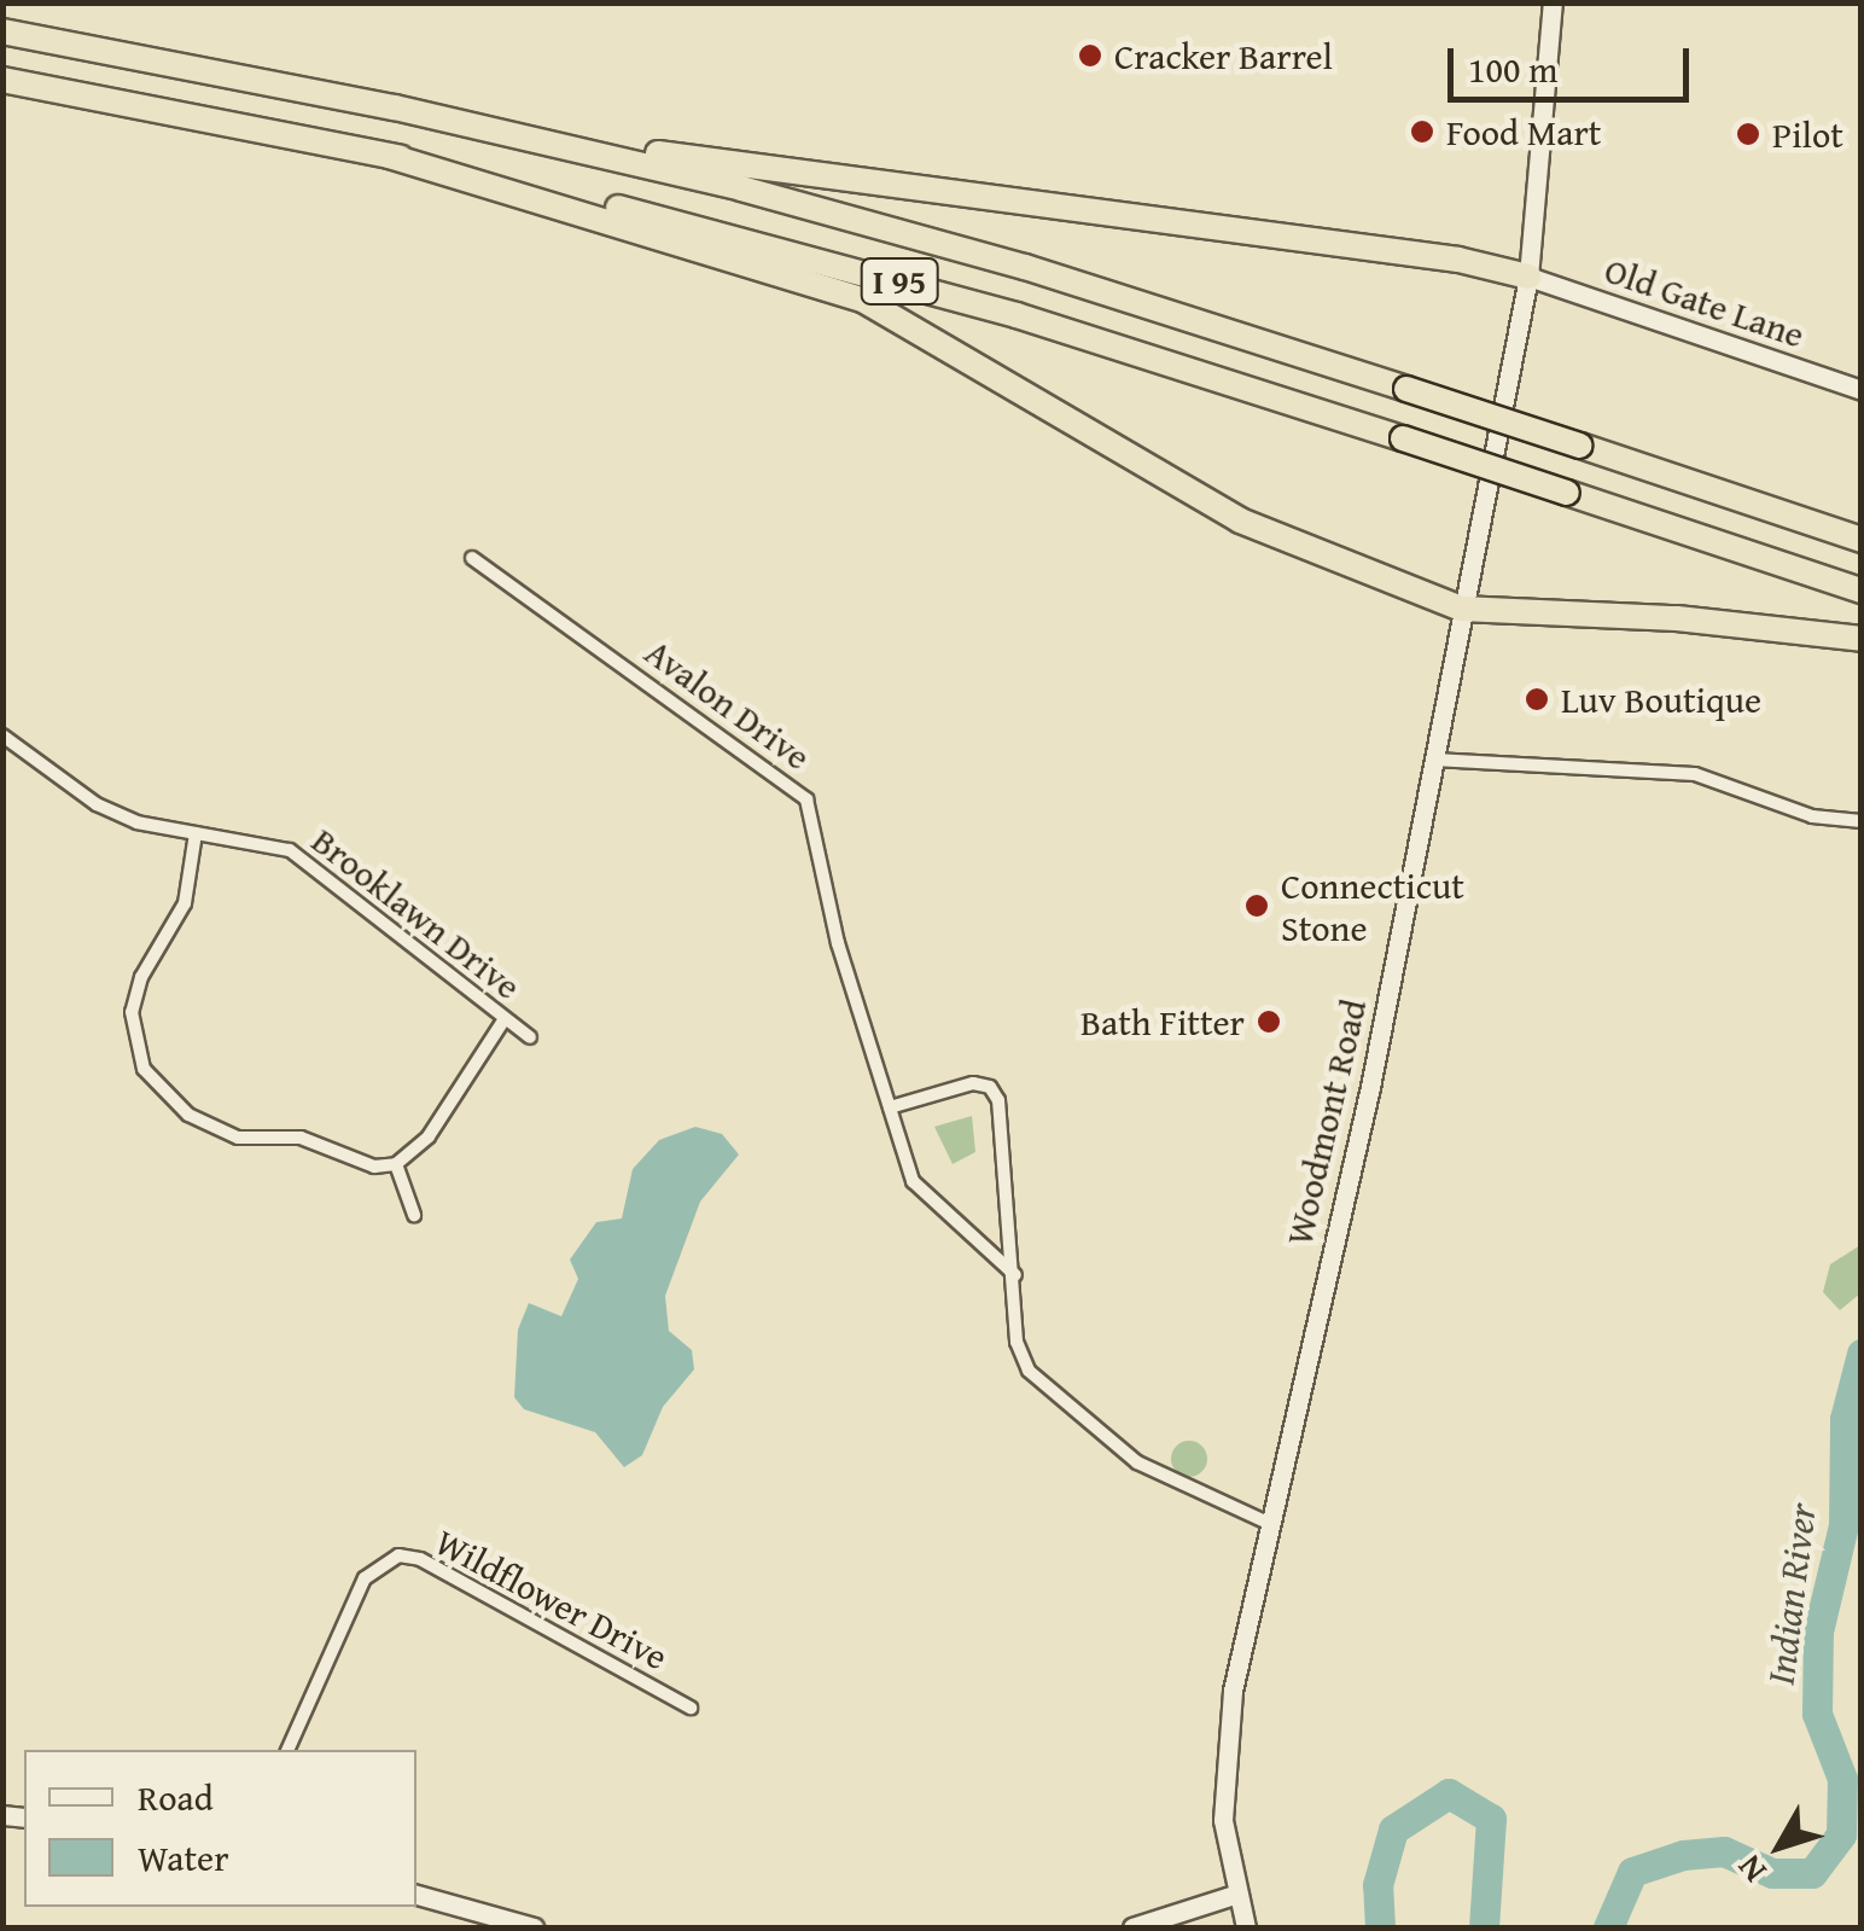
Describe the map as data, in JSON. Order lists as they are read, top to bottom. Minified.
{"streets":{"highway":["I 95"],"main road":["Old Gate Lane","Woodmont Road"],"street":["Avalon Drive","Brooklawn Drive","Wildflower Drive"]},"crossings":[["Old Gate Lane","Woodmont Road"]],"water":["Indian River"],"places":["Cracker Barrel","Food Mart","Pilot","Luv Boutique","Connecticut Stone","Bath Fitter"],"legend":["Road","Water"],"scale_bar":"100 m","north":"bottom left"}
